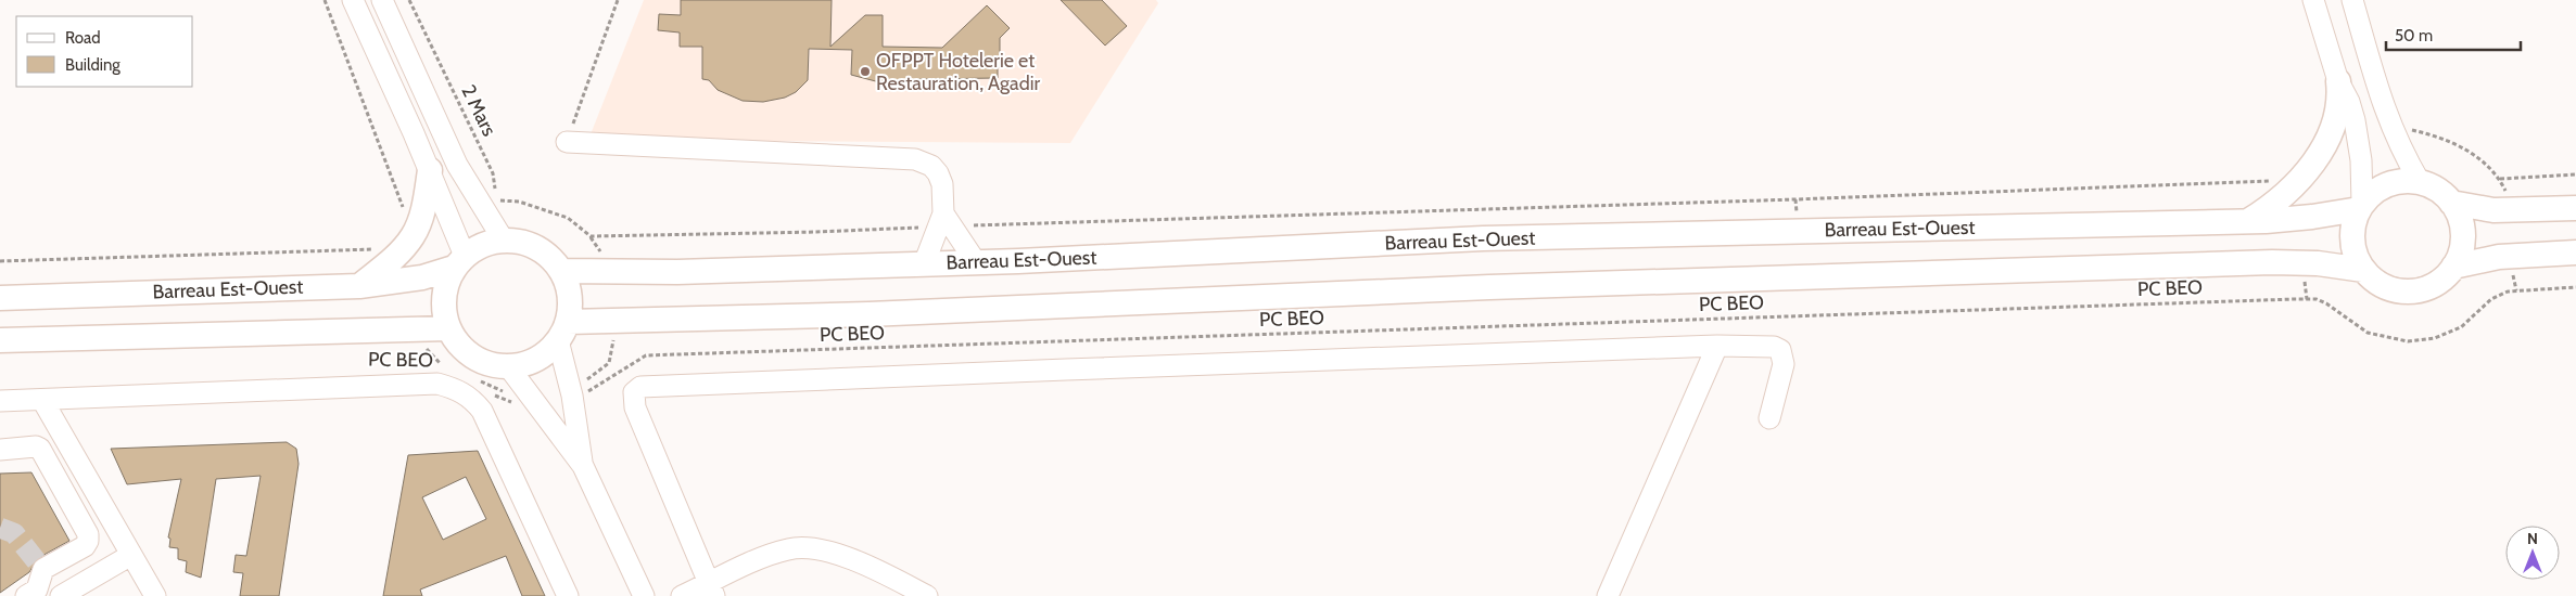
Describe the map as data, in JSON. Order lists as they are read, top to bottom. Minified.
{"streets":{"main road":["Barreau Est-Ouest"],"path":["2 Mars","PC BEO"]},"crossings":[["2 Mars","Barreau Est-Ouest"]],"places":["OFPPT Hotelerie et Restauration, Agadir"],"legend":["Road","Building"],"scale_bar":"50 m","north":"top"}
